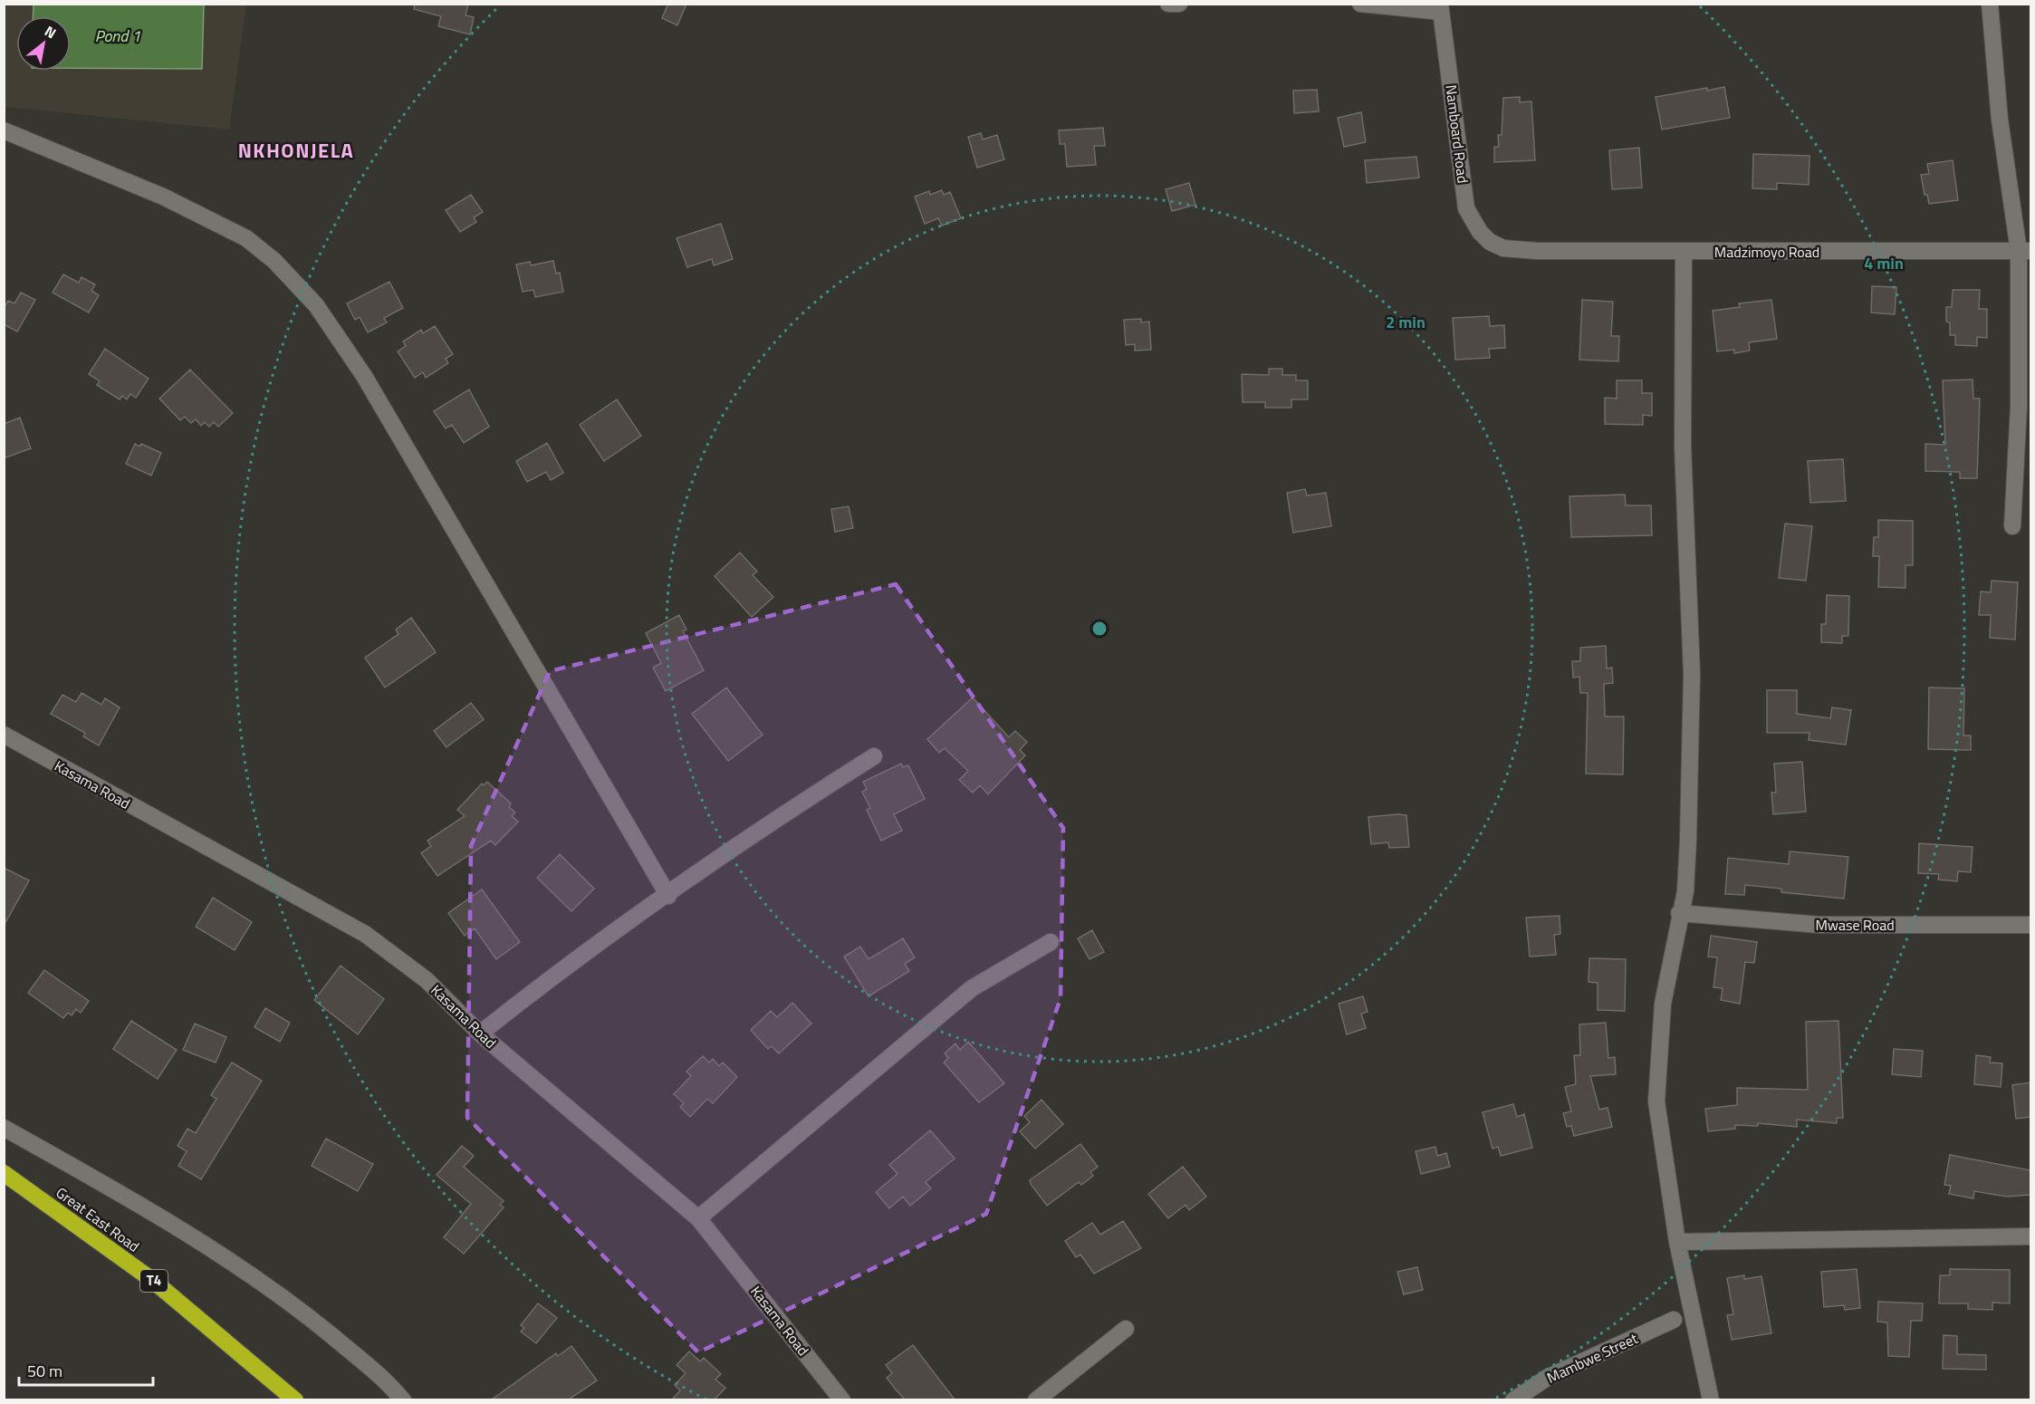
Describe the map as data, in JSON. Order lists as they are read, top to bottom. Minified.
{"streets":{"highway":["Great East Road","T4"],"street":["Namboard Road","Madzimoyo Road","Kasama Road","Mwase Road","Mambwe Street"]},"crossings":[["Namboard Road","Madzimoyo Road"]],"districts":["NKHONJELA"],"water":["Pond 1"],"scale_bar":"50 m","north":"top right","rings":["4 min","2 min"]}
